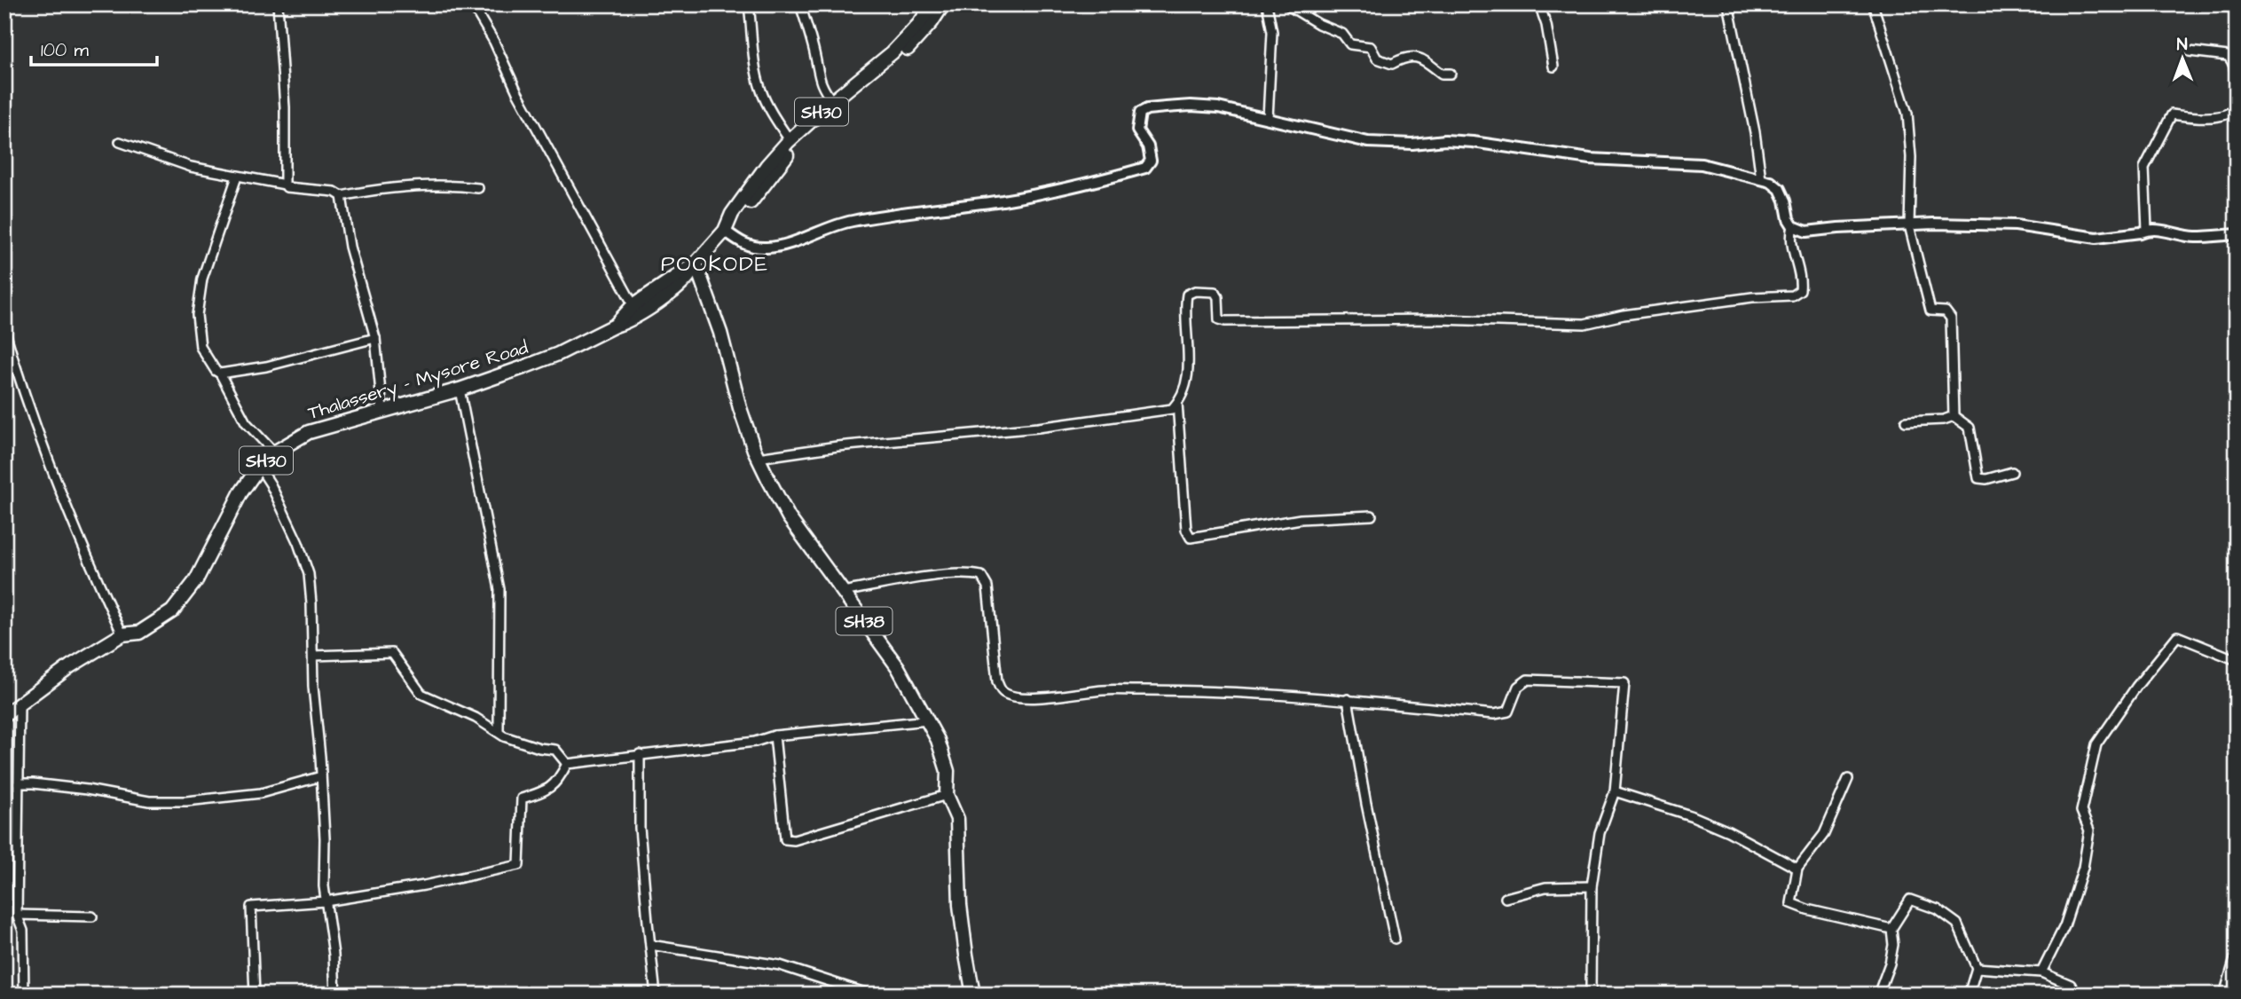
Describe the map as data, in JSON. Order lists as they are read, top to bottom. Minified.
{"streets":{"main road":["SH30","Thalassery - Mysore Road","SH38"]},"crossings":[["Thalassery - Mysore Road","SH38"]],"districts":["POOKODE"],"scale_bar":"100 m","north":"top"}
